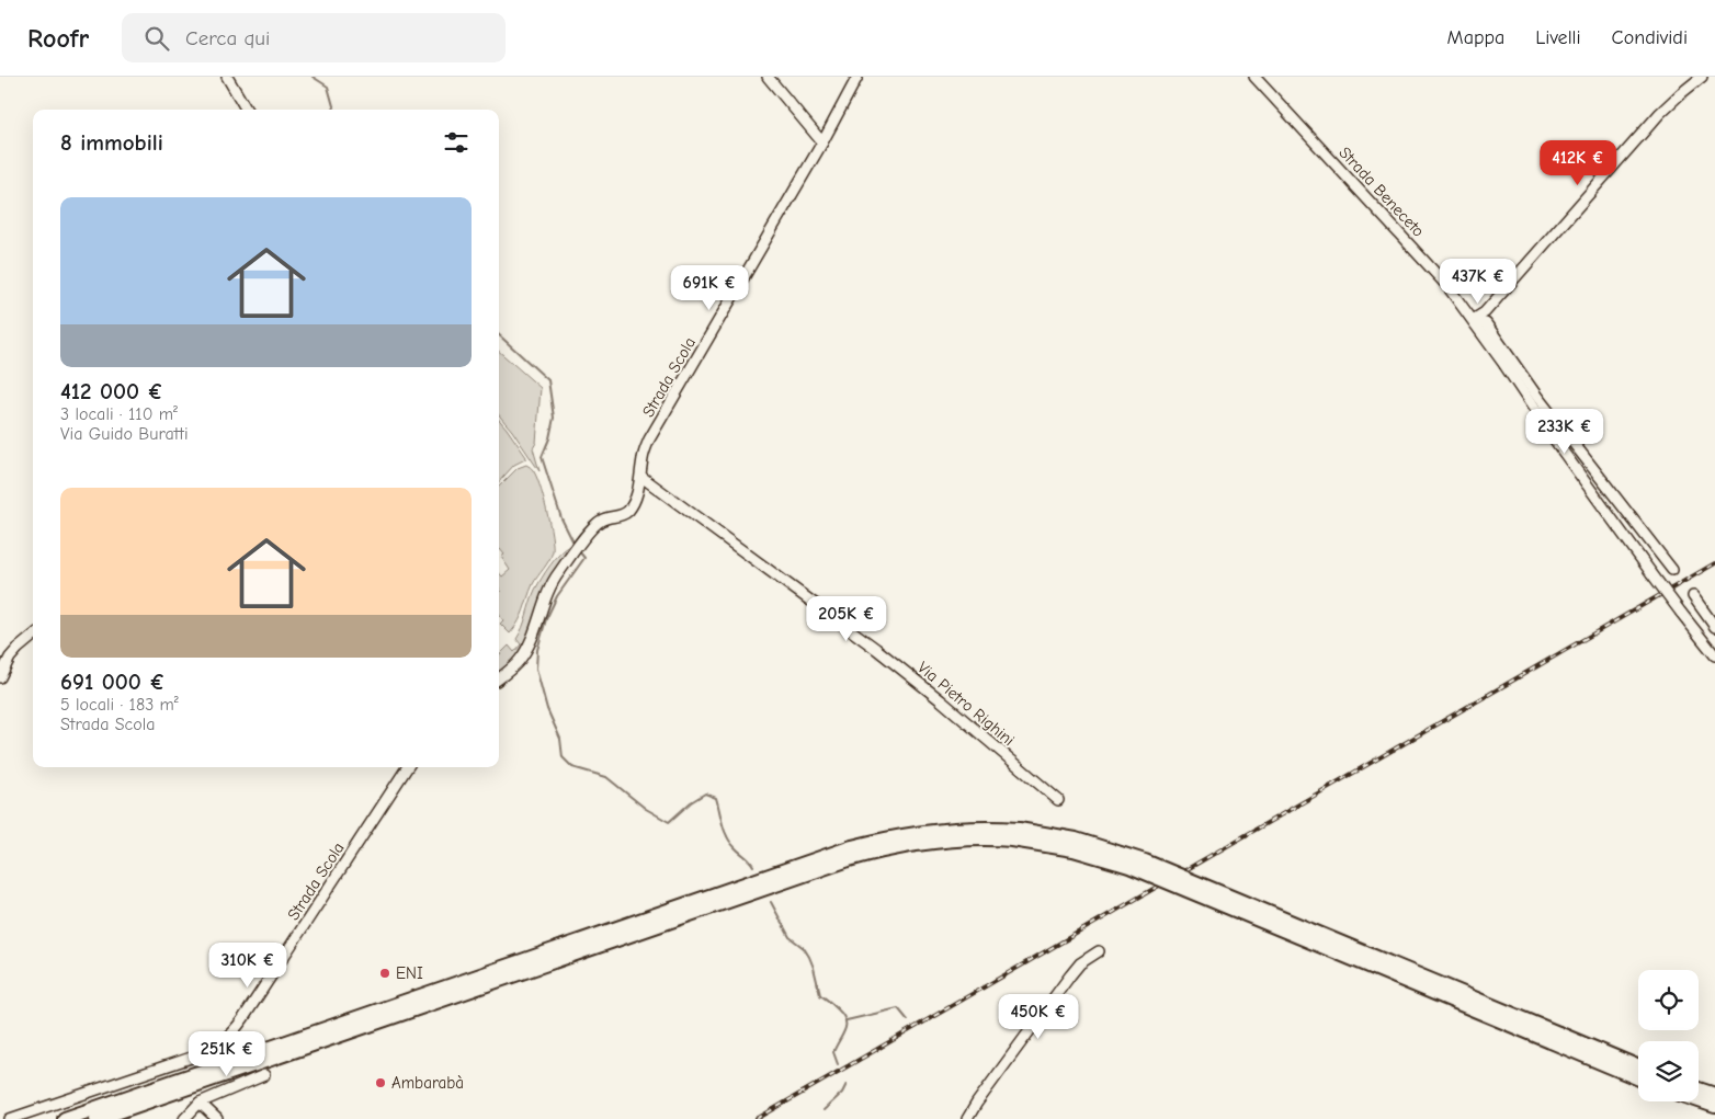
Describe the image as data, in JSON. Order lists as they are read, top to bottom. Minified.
{"streets":{"street":["Strada Beneceto","Strada Scola","Via Pietro Righini"]},"crossings":[["Strada Scola","Via Pietro Righini"]],"places":["ENI","Ambarabà"],"page":{"header":"Roofr","search":"Cerca qui","nav":["Mappa","Livelli","Condividi"],"heading":"8 immobili","price":["412K €","437K €","691K €","233K €","205K €","310K €","450K €","251K €"],"list":[{"name":"412 000 €","note":"3 locali · 110 m² · Via Guido Buratti"},{"name":"691 000 €","note":"5 locali · 183 m² · Strada Scola"}]}}
